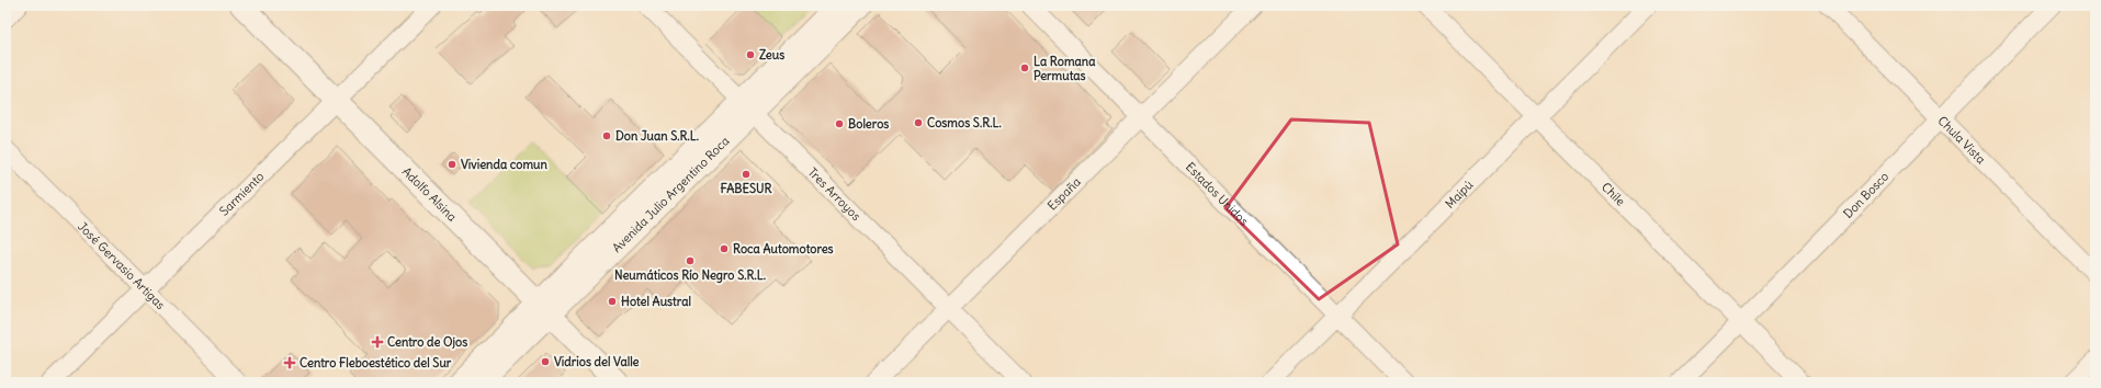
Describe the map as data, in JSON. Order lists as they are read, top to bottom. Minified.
{"streets":{"main road":["Adolfo Alsina","Avenida Julio Argentino Roca"],"street":["Chula Vista","Sarmiento","Tres Arroyos","España","Estados Unidos","Maipú","Chile","Don Bosco","José Gervasio Artigas"]},"crossings":[["Chula Vista","Don Bosco"],["Sarmiento","Adolfo Alsina"],["Sarmiento","José Gervasio Artigas"],["Adolfo Alsina","Avenida Julio Argentino Roca"],["Avenida Julio Argentino Roca","Tres Arroyos"],["Tres Arroyos","España"],["España","Estados Unidos"],["Estados Unidos","Maipú"],["Maipú","Chile"],["Chile","Don Bosco"]],"places":{"other":["Zeus","La Romana Permutas","Cosmos S.R.L.","Boleros","Don Juan S.R.L.","Vivienda comun","FABESUR","Roca Automotores","Neumáticos Río Negro S.R.L.","Hotel Austral","Vidrios del Valle"],"health":["Centro de Ojos","Centro Fleboestético del Sur"]}}
